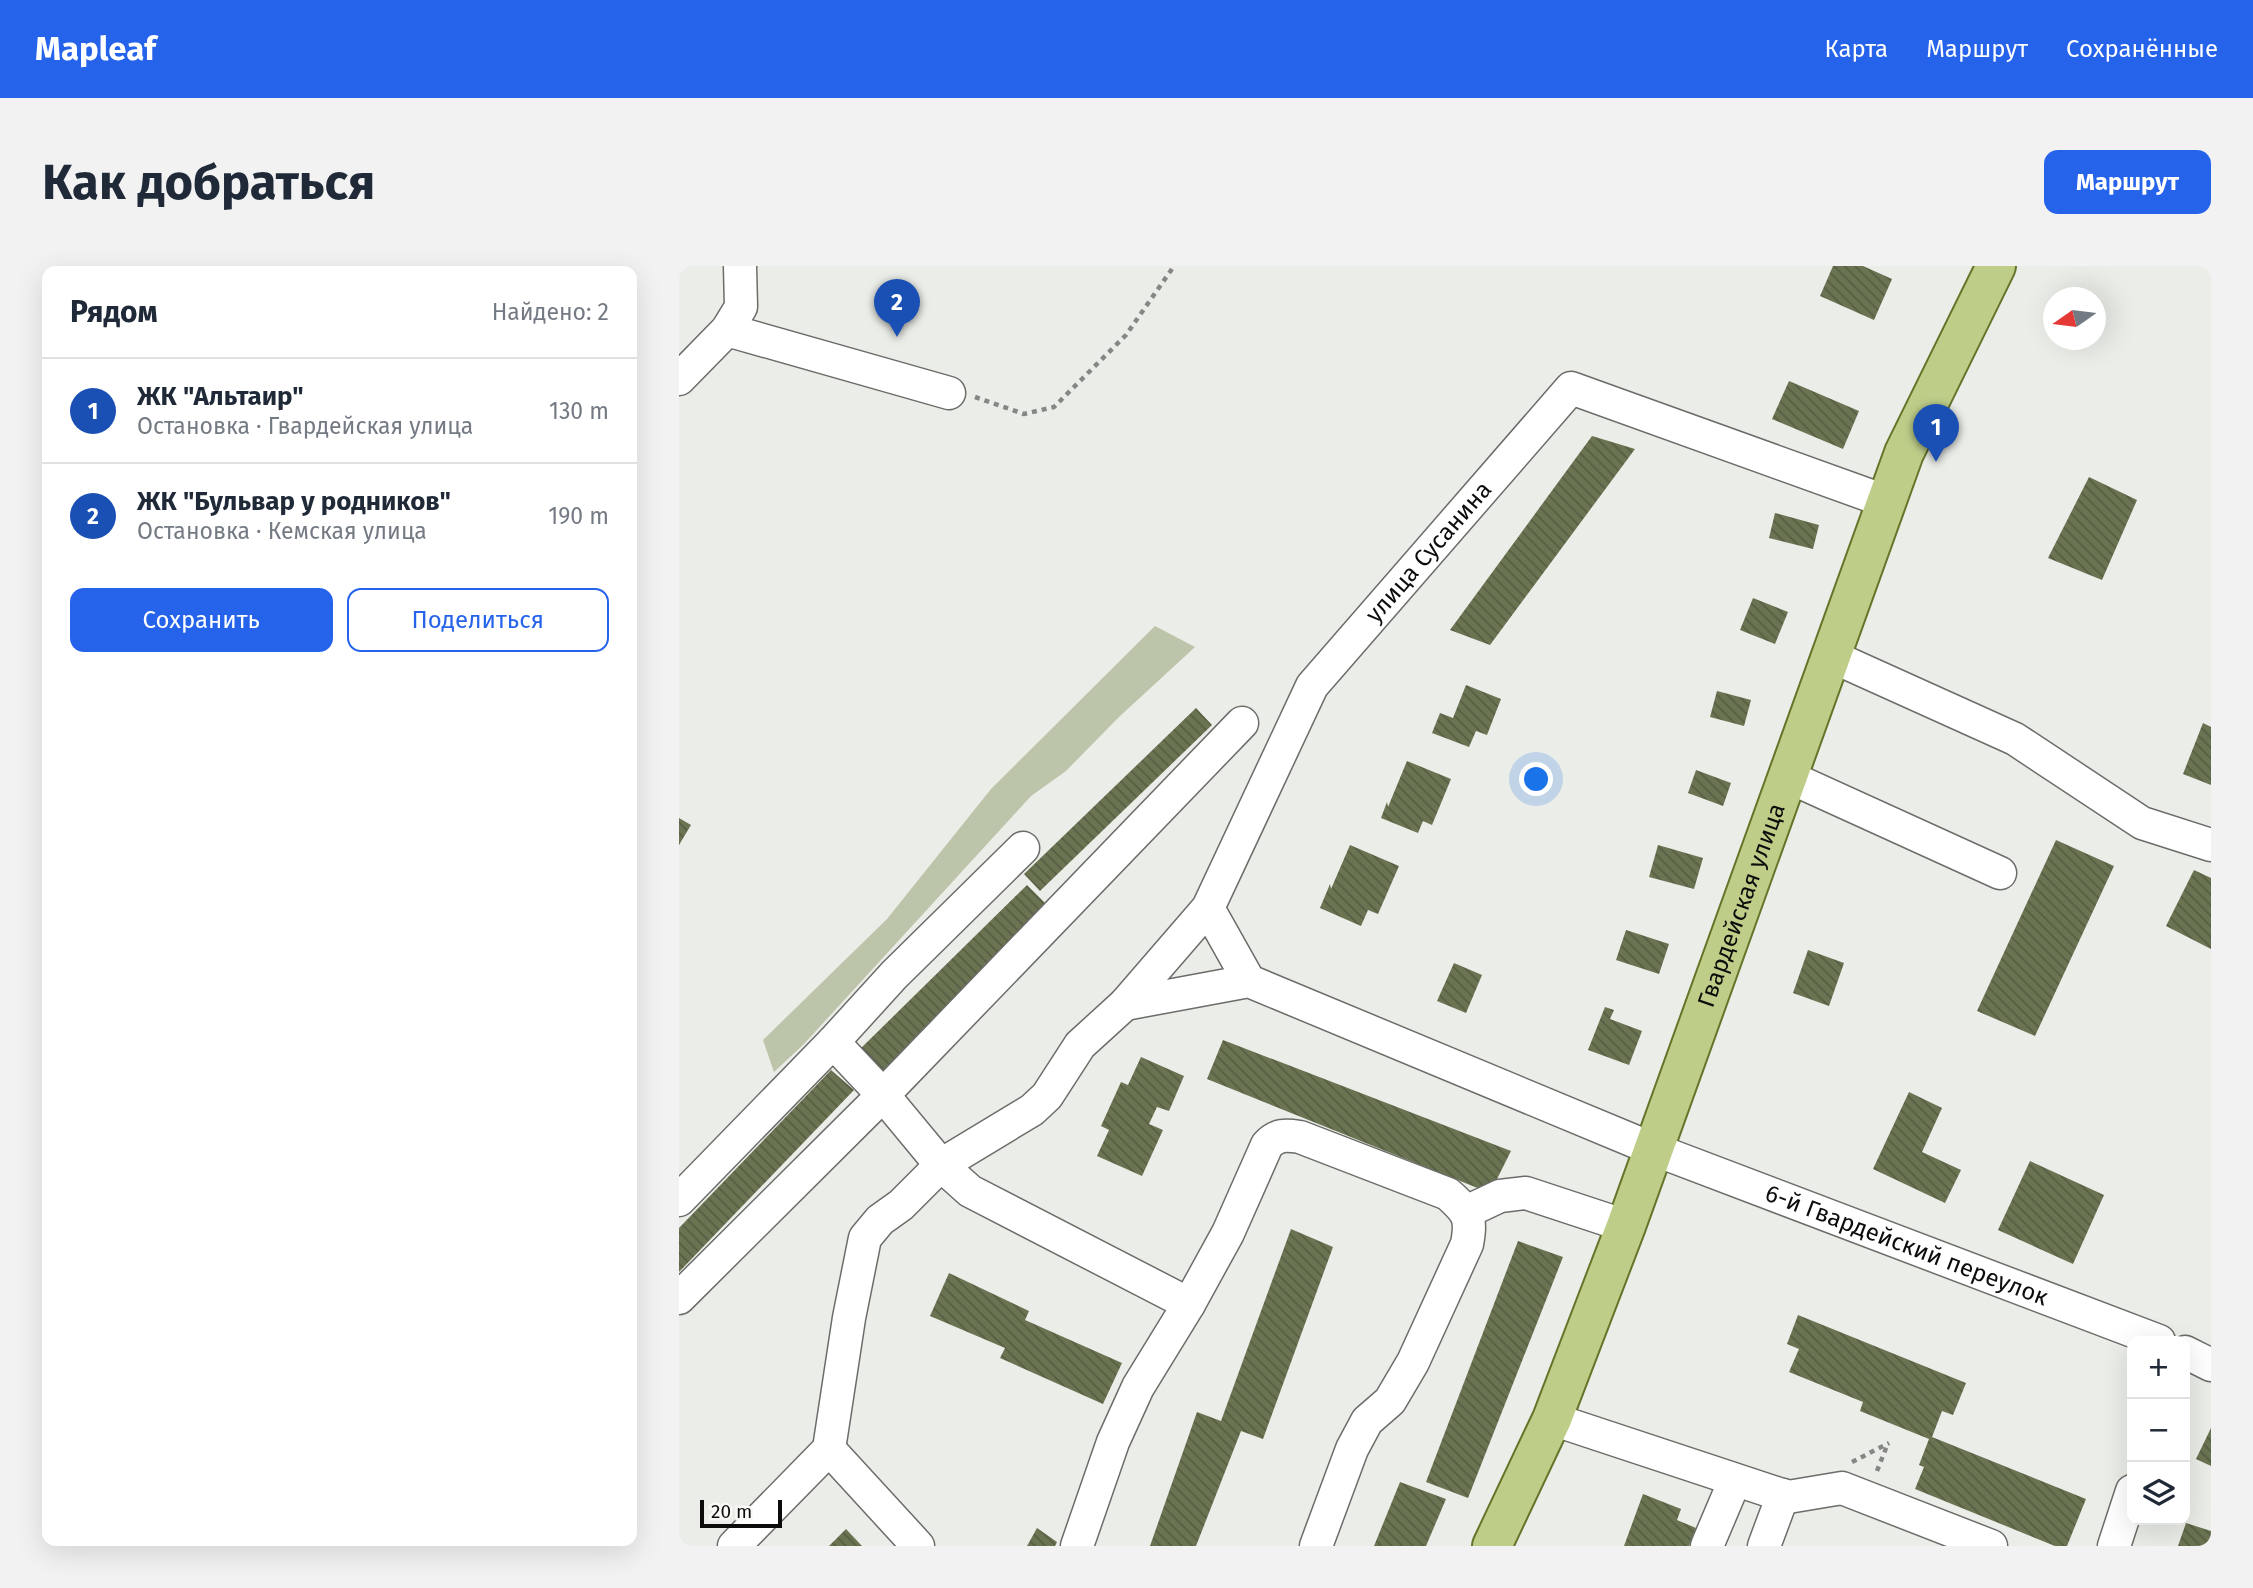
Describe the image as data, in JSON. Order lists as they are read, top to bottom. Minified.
{"streets":{"main road":["Гвардейская улица"],"street":["улица Сусанина","6-й Гвардейский переулок"]},"crossings":[["улица Сусанина","Гвардейская улица"],["Гвардейская улица","6-й Гвардейский переулок"]],"scale_bar":"20 m","north":"left","page":{"header":"Mapleaf","nav":["Карта","Маршрут","Сохранённые"],"buttons":["Маршрут",["Сохранить","Поделиться"]],"title":"Как добраться","heading":["Рядом","Найдено: 2"],"pins":["2","1"],"list":[{"mark":"1","name":"ЖК \"Альтаир\"","note":"Остановка · Гвардейская улица","value":"130 m"},{"mark":"2","name":"ЖК \"Бульвар у родников\"","note":"Остановка · Кемская улица","value":"190 m"}],"map_buttons":["+","−"],"scale":"20 m"}}
